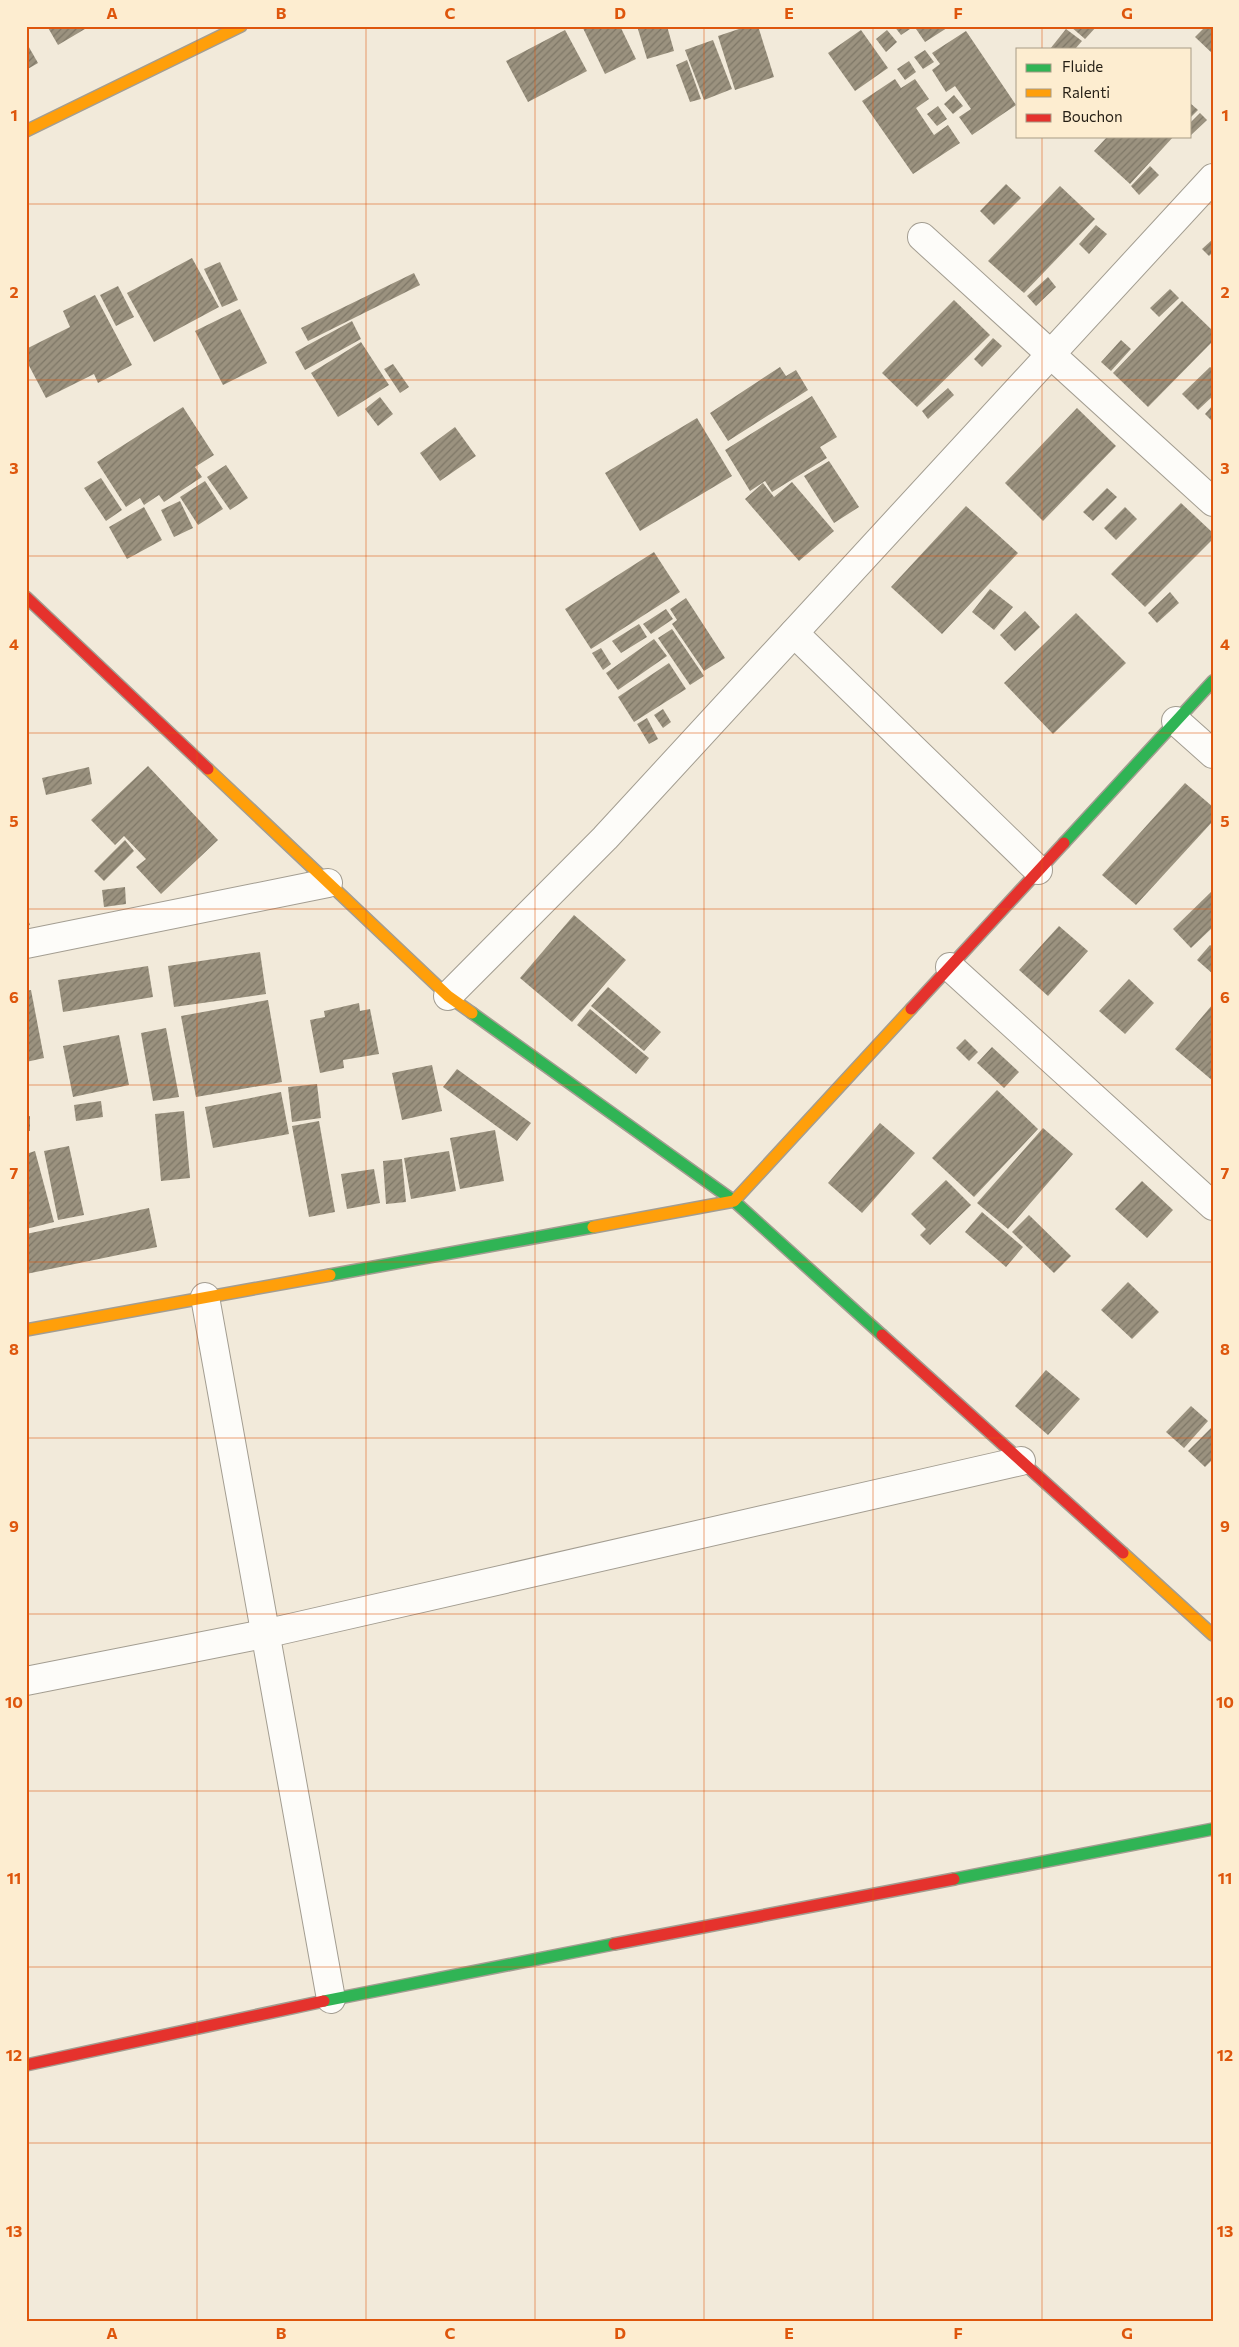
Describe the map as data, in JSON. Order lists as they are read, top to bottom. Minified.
{"legend":["Fluide","Ralenti","Bouchon"],"grid":{"columns":["A","B","C","D","E","F","G"],"rows":["1","2","3","4","5","6","7","8","9","10","11","12","13"]}}
